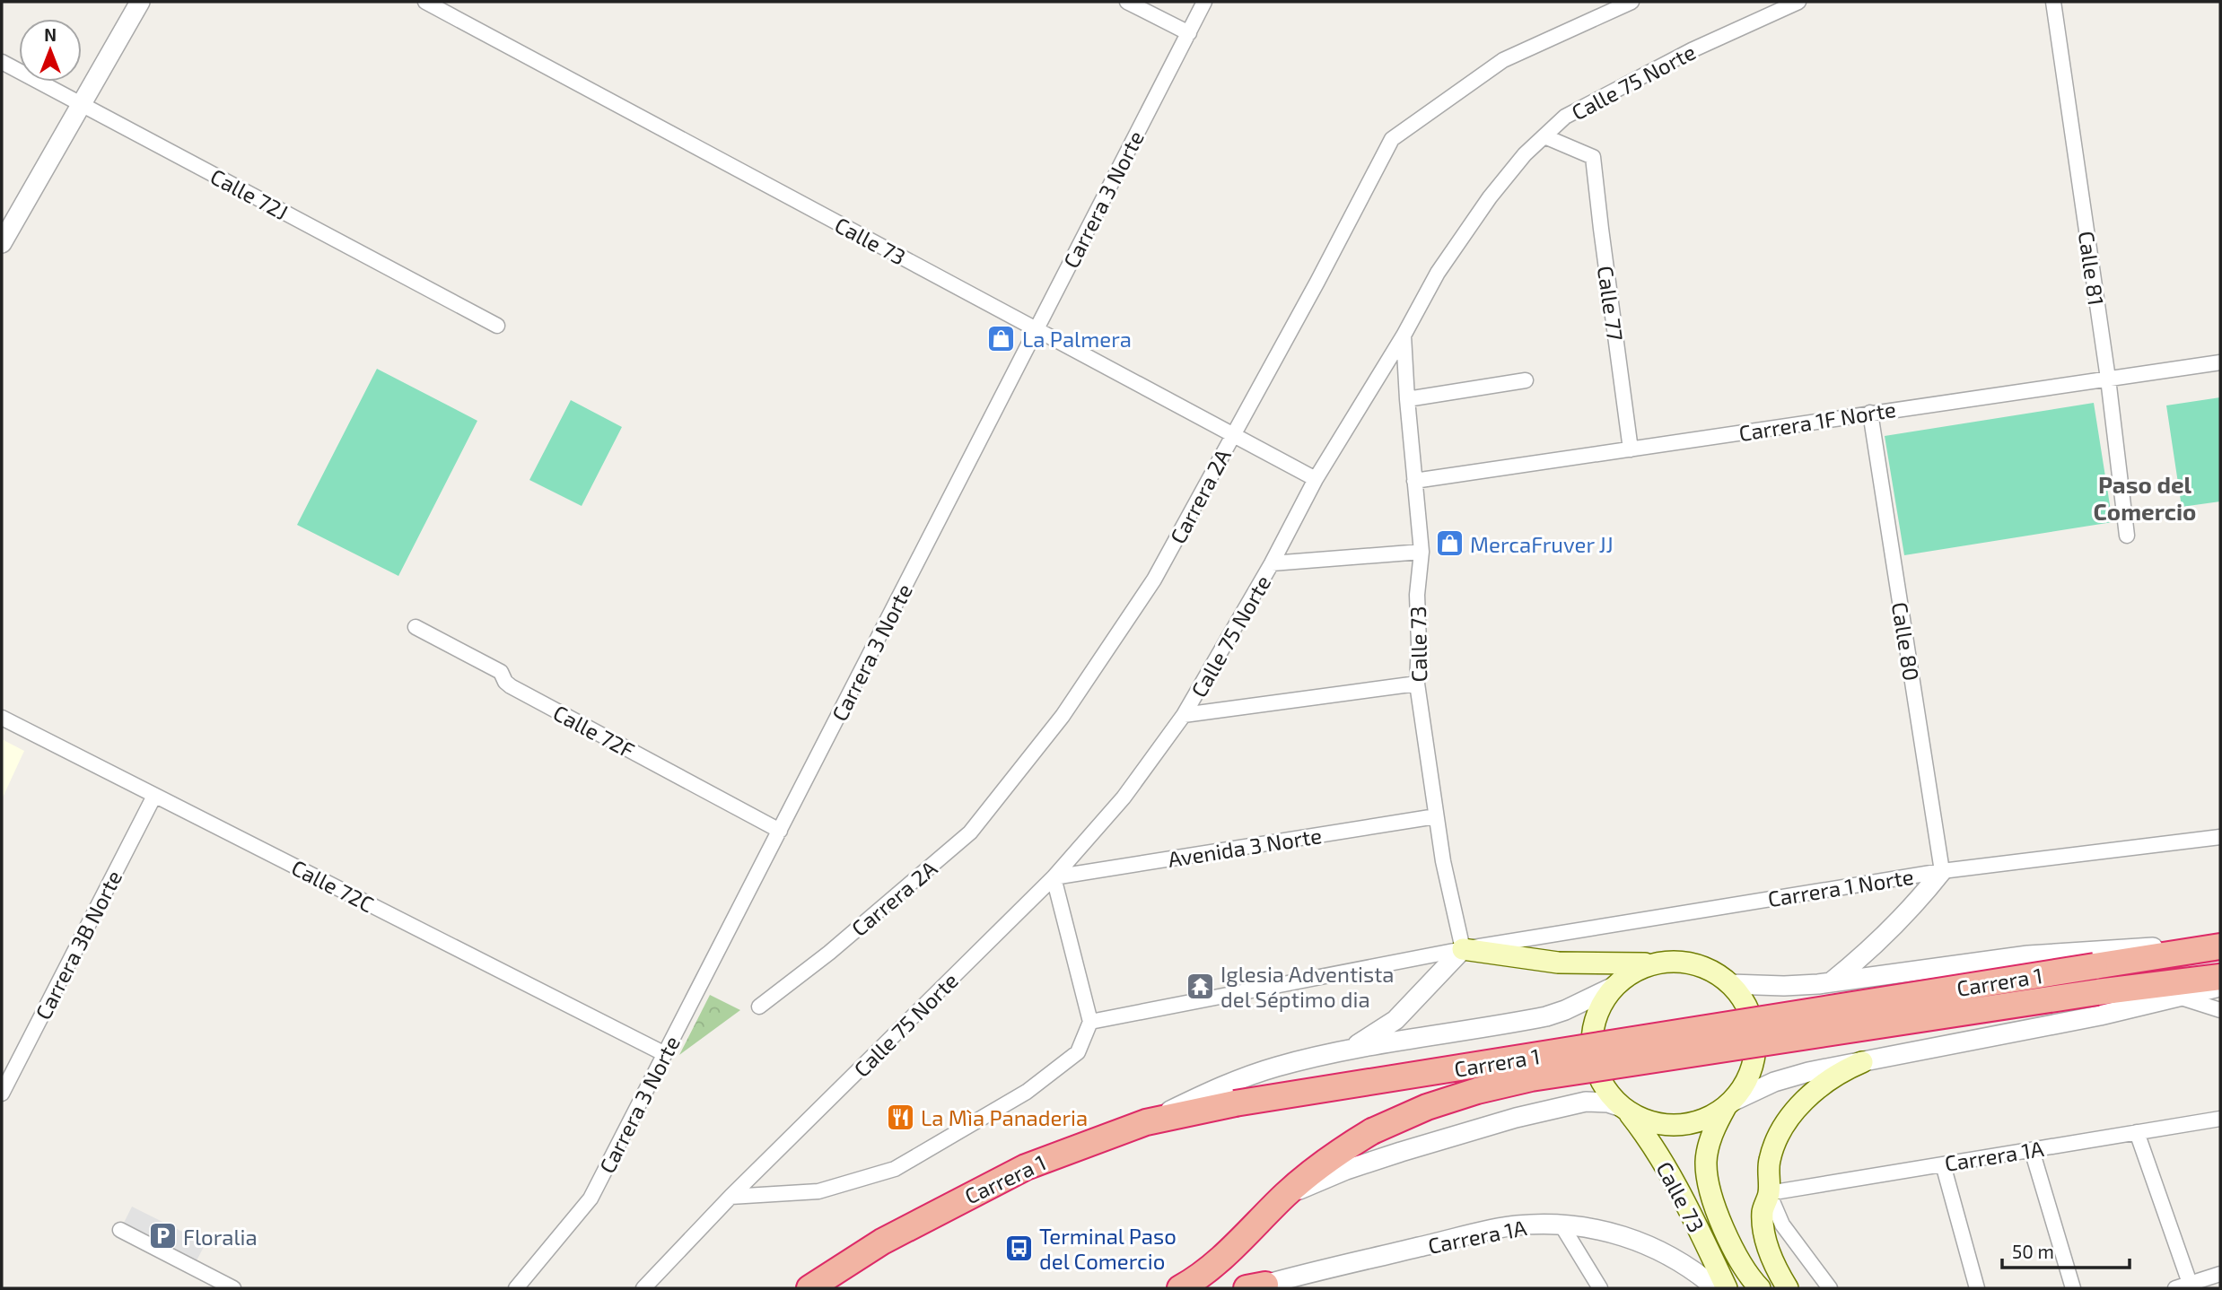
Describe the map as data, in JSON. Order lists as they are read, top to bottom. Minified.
{"streets":{"highway":["Carrera 1"],"main road":["Calle 73"],"street":["Calle 75 Norte","Calle 72J","Carrera 3 Norte","Calle 81","Calle 77","Carrera 1F Norte","Carrera 2A","Calle 80","Calle 72F","Avenida 3 Norte","Calle 72C","Carrera 1 Norte","Carrera 3B Norte","Carrera 1A"]},"crossings":[["Calle 75 Norte","Calle 73"],["Calle 75 Norte","Calle 77"],["Calle 75 Norte","Avenida 3 Norte"],["Carrera 3 Norte","Calle 73"],["Carrera 3 Norte","Calle 72F"],["Carrera 3 Norte","Calle 72C"],["Calle 73","Carrera 1F Norte"],["Calle 73","Carrera 2A"],["Calle 73","Avenida 3 Norte"],["Calle 73","Carrera 1 Norte"],["Calle 81","Carrera 1F Norte"],["Calle 77","Carrera 1F Norte"],["Carrera 1F Norte","Calle 80"],["Calle 80","Carrera 1 Norte"],["Calle 72C","Carrera 3B Norte"]],"districts":["Paso del Comercio"],"places":{"shop":["La Palmera","MercaFruver JJ"],"temple":["Iglesia Adventista del Séptimo dia"],"restaurant":["La Mìa Panaderia"],"parking":["Floralia"],"bus stop":["Terminal Paso del Comercio"]},"scale_bar":"50 m","north":"top"}
